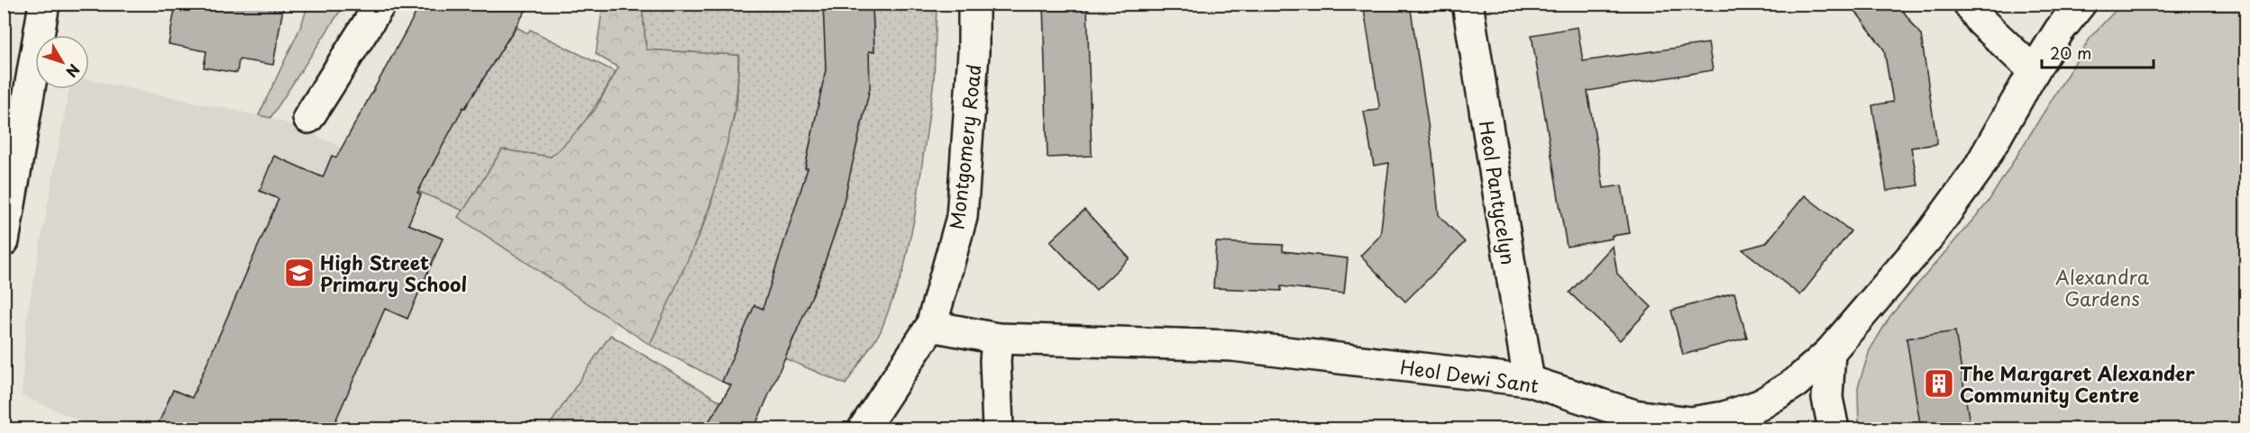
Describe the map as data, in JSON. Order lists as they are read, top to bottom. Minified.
{"streets":{"street":["Montgomery Road","Heol Pantycelyn","Heol Dewi Sant"]},"crossings":[["Montgomery Road","Heol Dewi Sant"],["Heol Pantycelyn","Heol Dewi Sant"]],"parks":["Alexandra Gardens"],"places":{"school or university":["High Street Primary School"],"building":["The Margaret Alexander Community Centre"]},"scale_bar":"20 m","north":"bottom right"}
